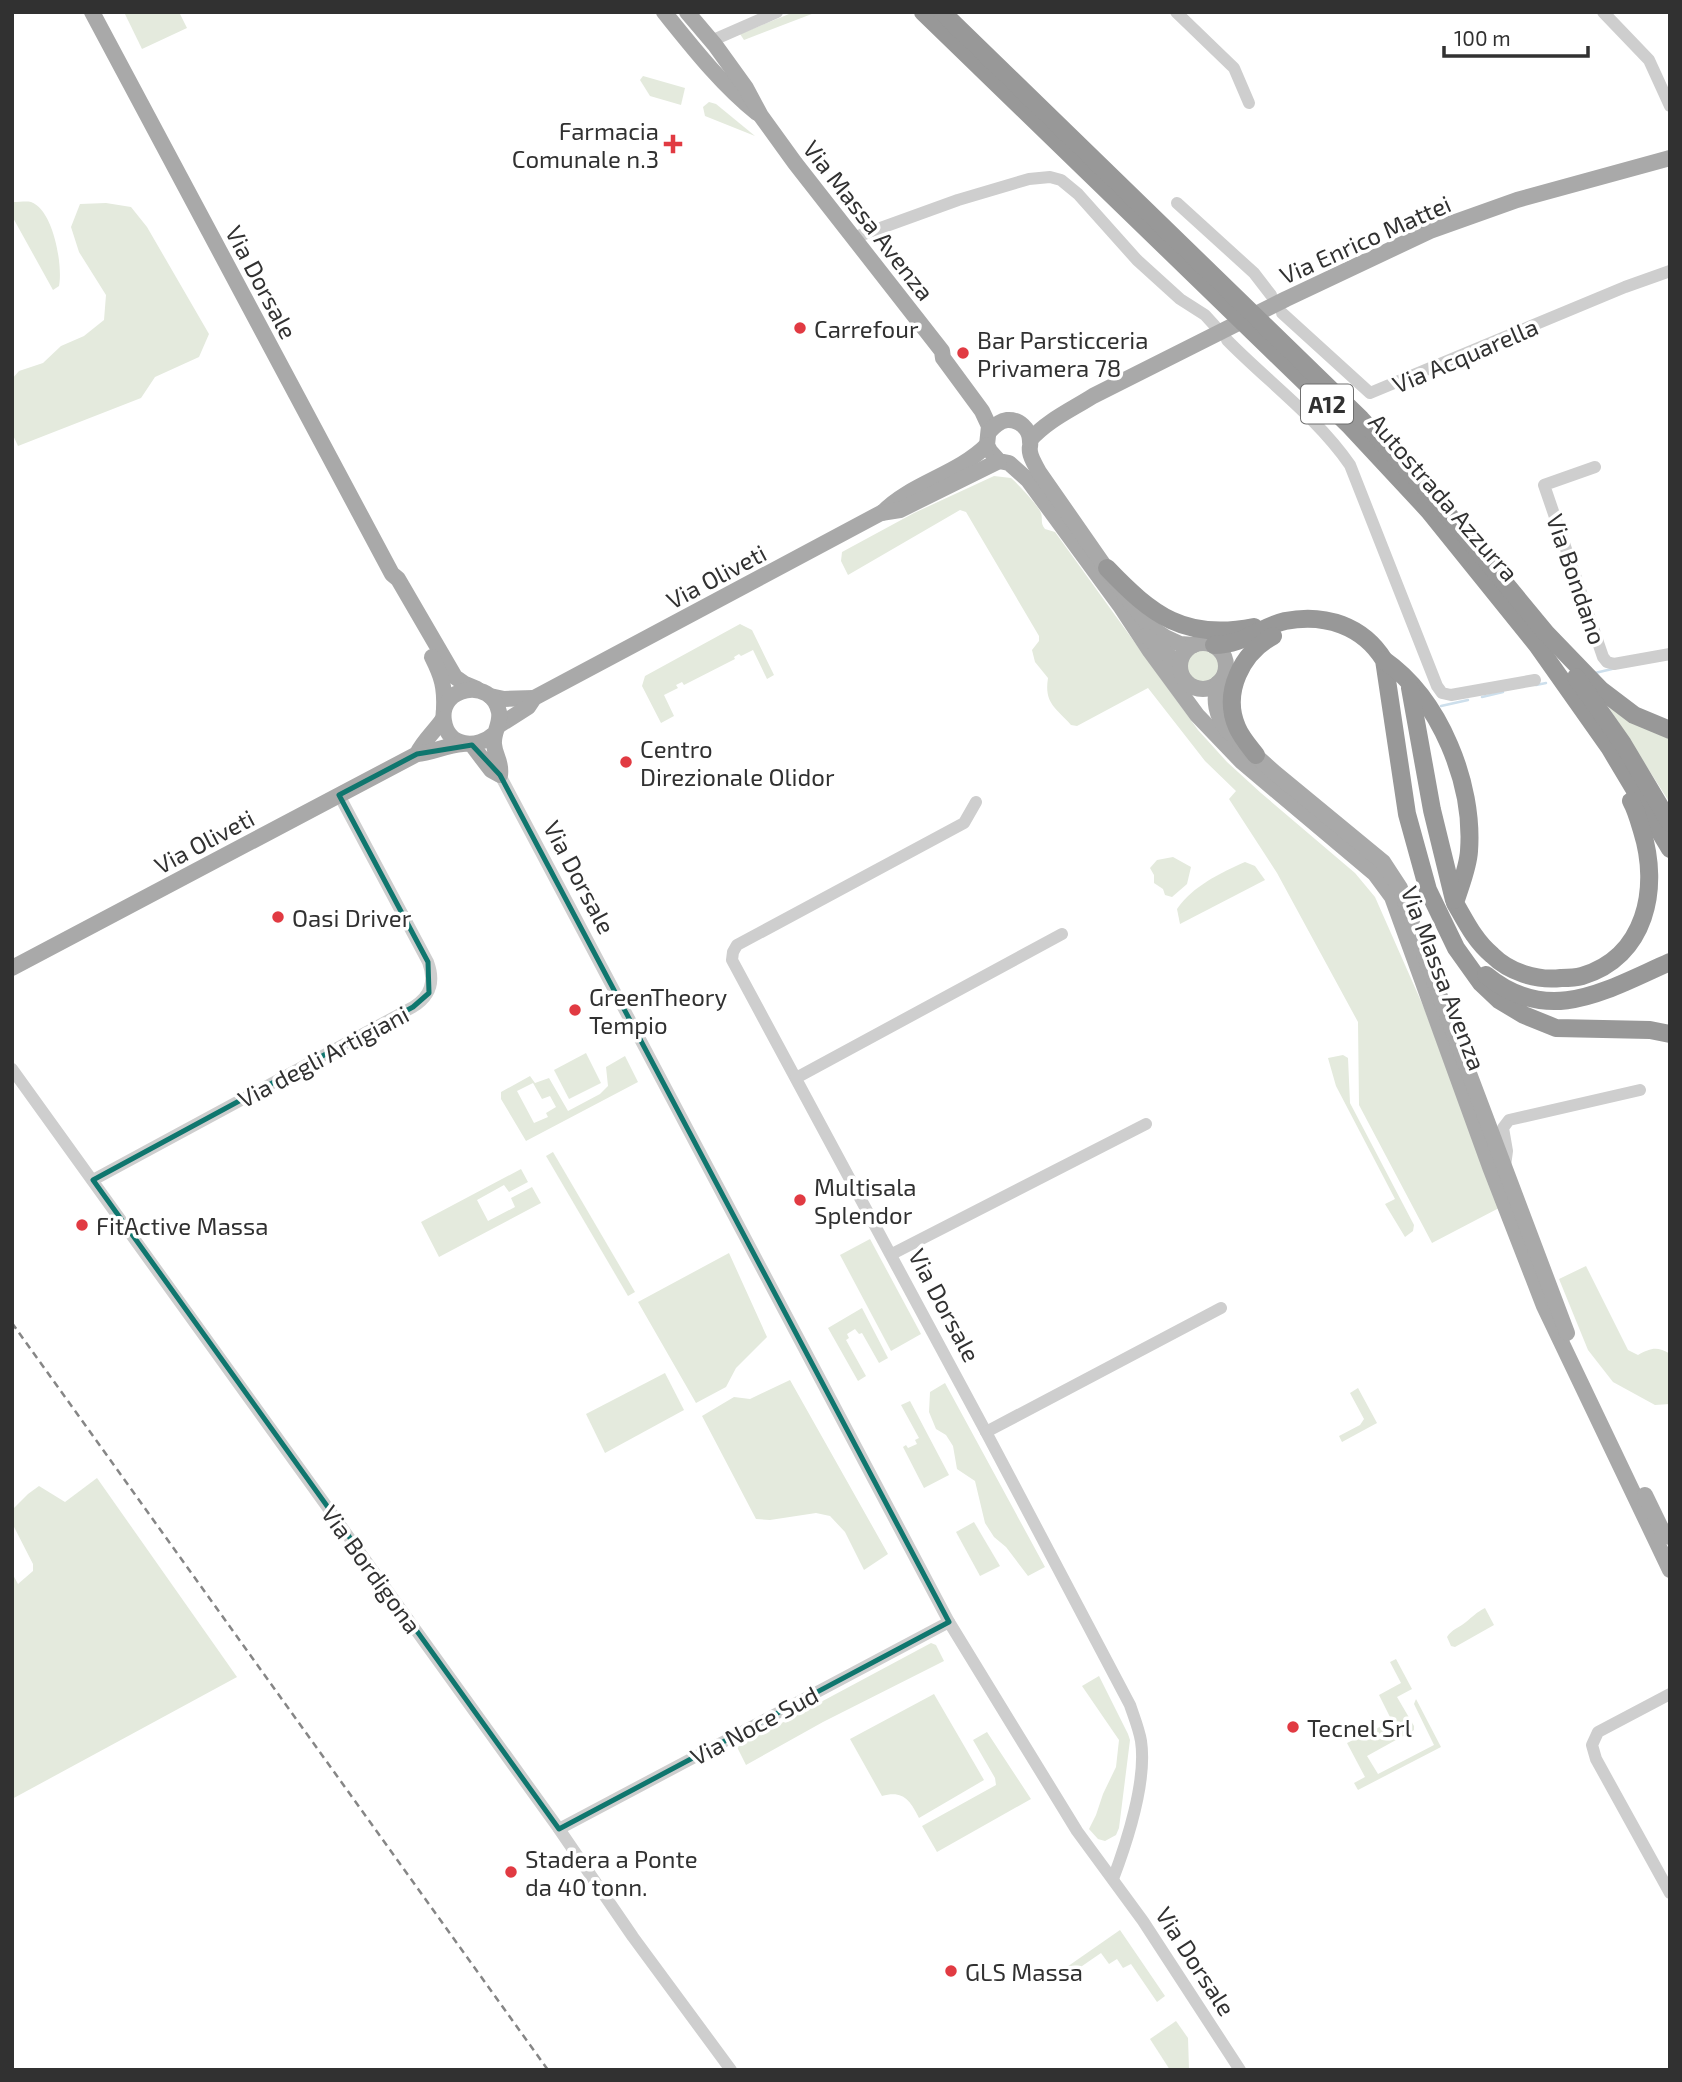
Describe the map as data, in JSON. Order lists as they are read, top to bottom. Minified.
{"streets":{"highway":["A12","Autostrada Azzurra"],"main road":["Via Massa Avenza","Via Enrico Mattei","Via Dorsale","Via Oliveti"],"street":["Via Acquarella","Via Bondano","Via degli Artigiani","Via Bordigona","Via Noce Sud"]},"crossings":[["Via Massa Avenza","Via Enrico Mattei"],["Via Massa Avenza","Via Oliveti"],["Via Enrico Mattei","Via Acquarella"],["Via Enrico Mattei","Via Oliveti"],["Via Dorsale","Via Oliveti"],["Via Dorsale","Via Noce Sud"],["A12","Autostrada Azzurra"],["Via Oliveti","Via degli Artigiani"],["Via degli Artigiani","Via Bordigona"],["Via Bordigona","Via Noce Sud"]],"places":{"health":["Farmacia Comunale n.3"],"other":["Carrefour","Bar Parsticceria Privamera 78","Centro Direzionale Olidor","Oasi Driver","GreenTheory Tempio","Multisala Splendor","FitActive Massa","Tecnel Srl","Stadera a Ponte da 40 tonn.","GLS Massa"]},"scale_bar":"100 m"}
